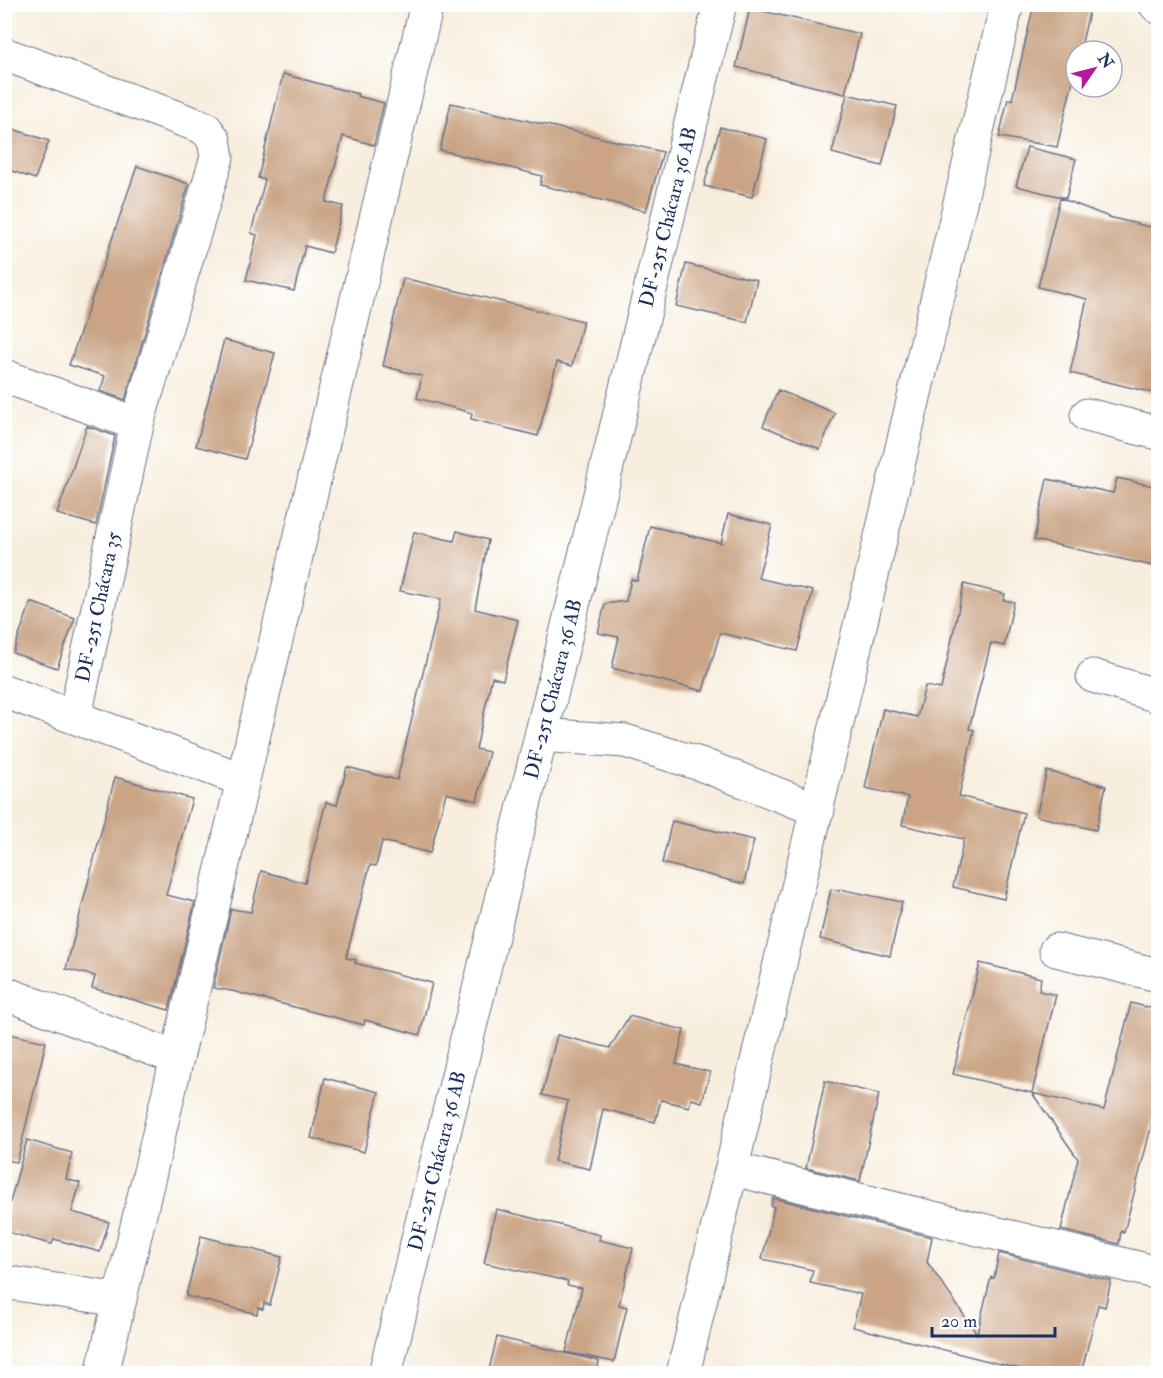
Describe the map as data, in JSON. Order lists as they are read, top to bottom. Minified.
{"streets":{"street":["DF-251 Chácara 36 AB","DF-251 Chácara 35"]},"scale_bar":"20 m","north":"top right"}
